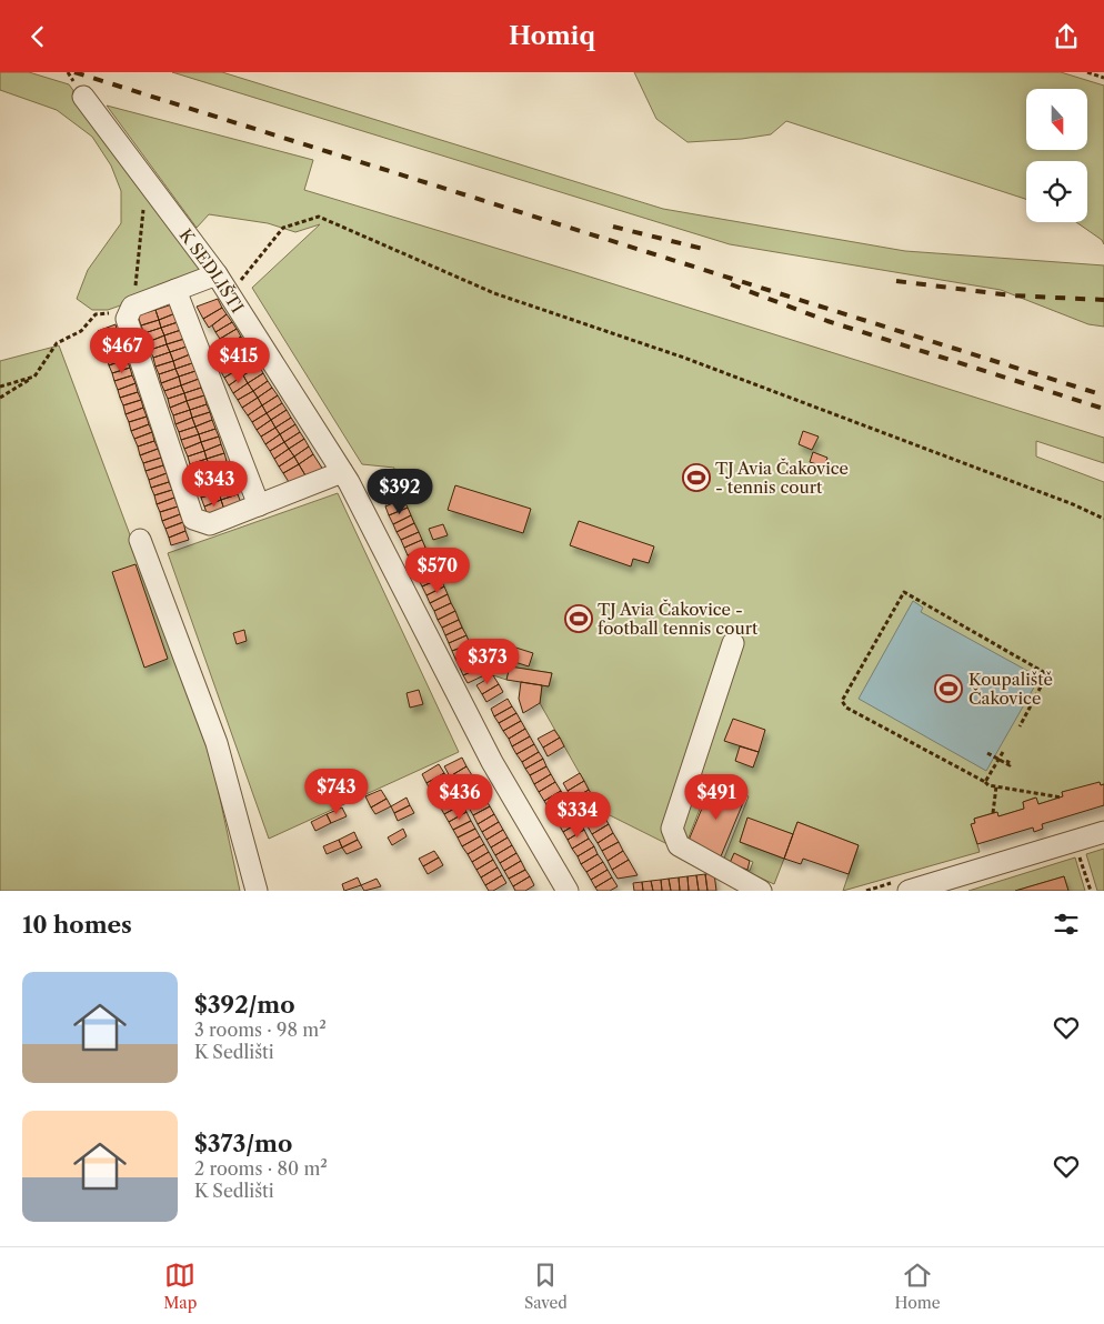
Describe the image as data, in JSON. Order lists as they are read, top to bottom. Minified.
{"streets":{"street":["K SEDLIŠTI"]},"places":{"sports":["TJ Avia Čakovice - tennis court","TJ Avia Čakovice - football tennis court","Koupaliště Čakovice"]},"north":"bottom","page":{"header":"Homiq","price":["$467","$415","$343","$392","$570","$373","$743","$436","$491","$334"],"heading":"10 homes","list":[{"name":"$392/mo","note":"3 rooms · 98 m² · K Sedlišti"},{"name":"$373/mo","note":"2 rooms · 80 m² · K Sedlišti"}],"tabs":["Map","Saved","Home"]}}
